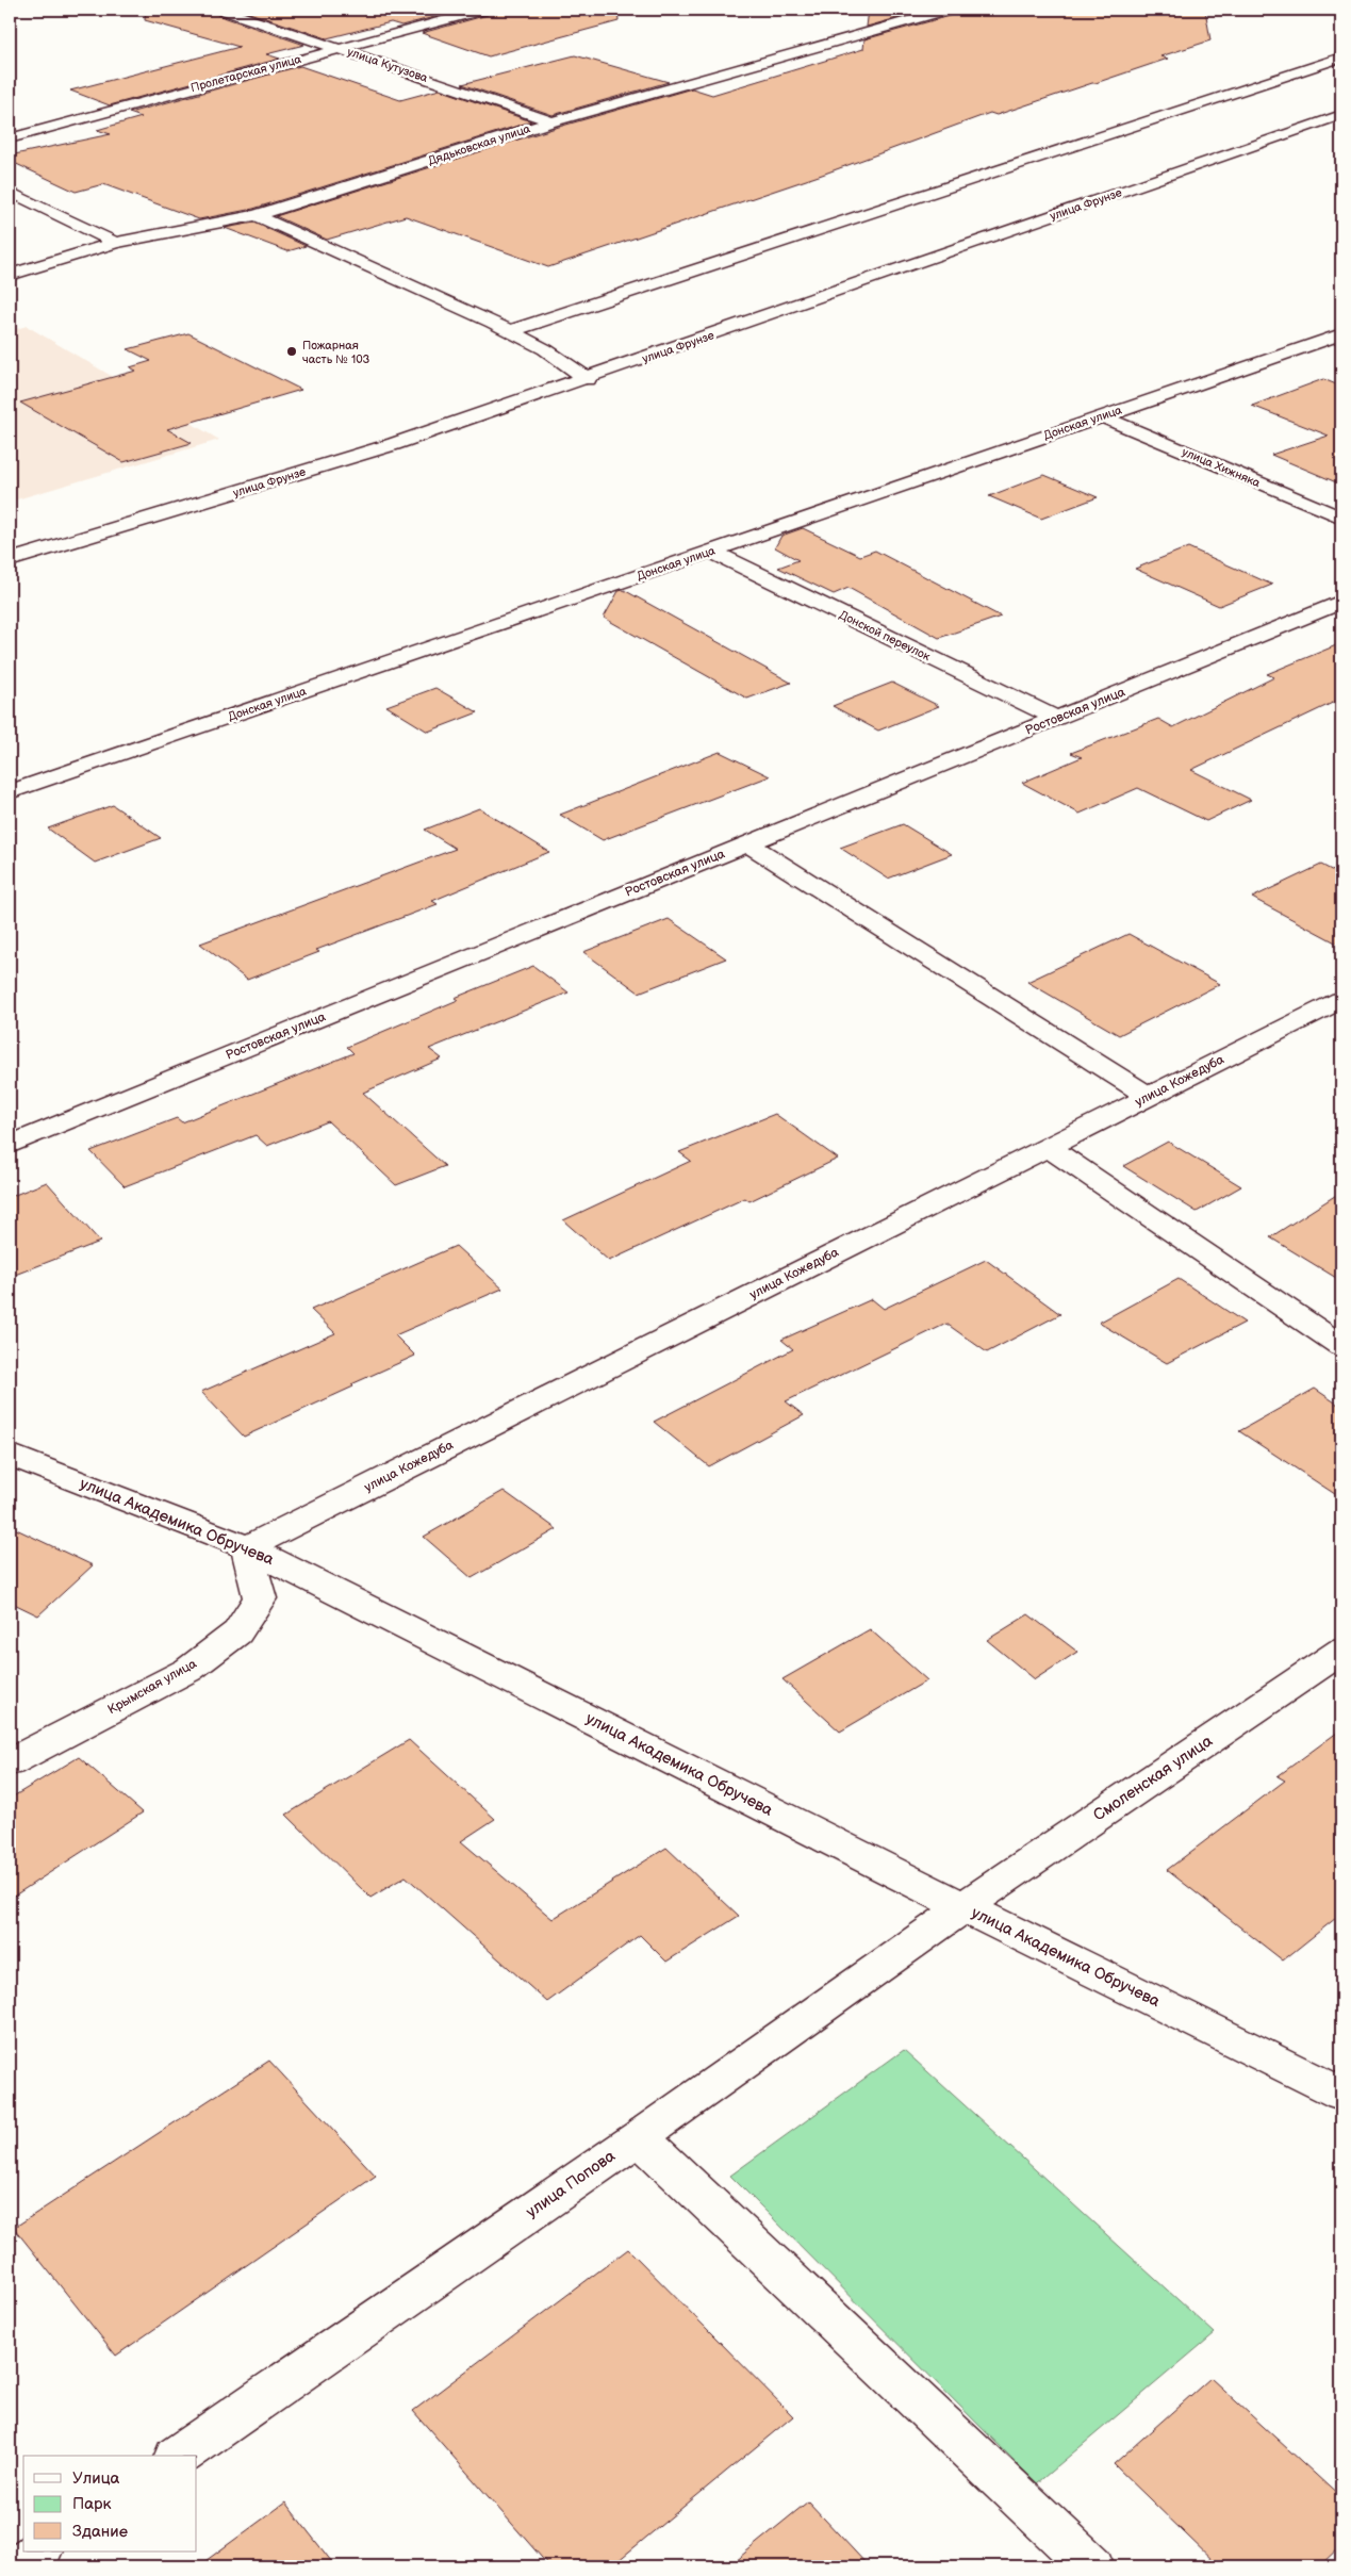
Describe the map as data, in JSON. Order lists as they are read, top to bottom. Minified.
{"streets":{"street":["улица Кутузова","Пролетарская улица","Дядьковская улица","улица Фрунзе","Донская улица","улица Хижняка","Донской переулок","Ростовская улица","улица Кожедуба","улица Академика Обручева","Крымская улица","Смоленская улица","улица Попова"]},"crossings":[["улица Кутузова","Пролетарская улица"],["улица Кутузова","Дядьковская улица"],["Донская улица","улица Хижняка"],["Донская улица","Донской переулок"],["Донской переулок","Ростовская улица"],["улица Кожедуба","улица Академика Обручева"],["улица Кожедуба","Крымская улица"],["улица Академика Обручева","Крымская улица"],["улица Академика Обручева","Смоленская улица"],["улица Академика Обручева","улица Попова"],["Смоленская улица","улица Попова"]],"places":["Пожарная часть № 103"],"legend":["Улица","Парк","Здание"]}
